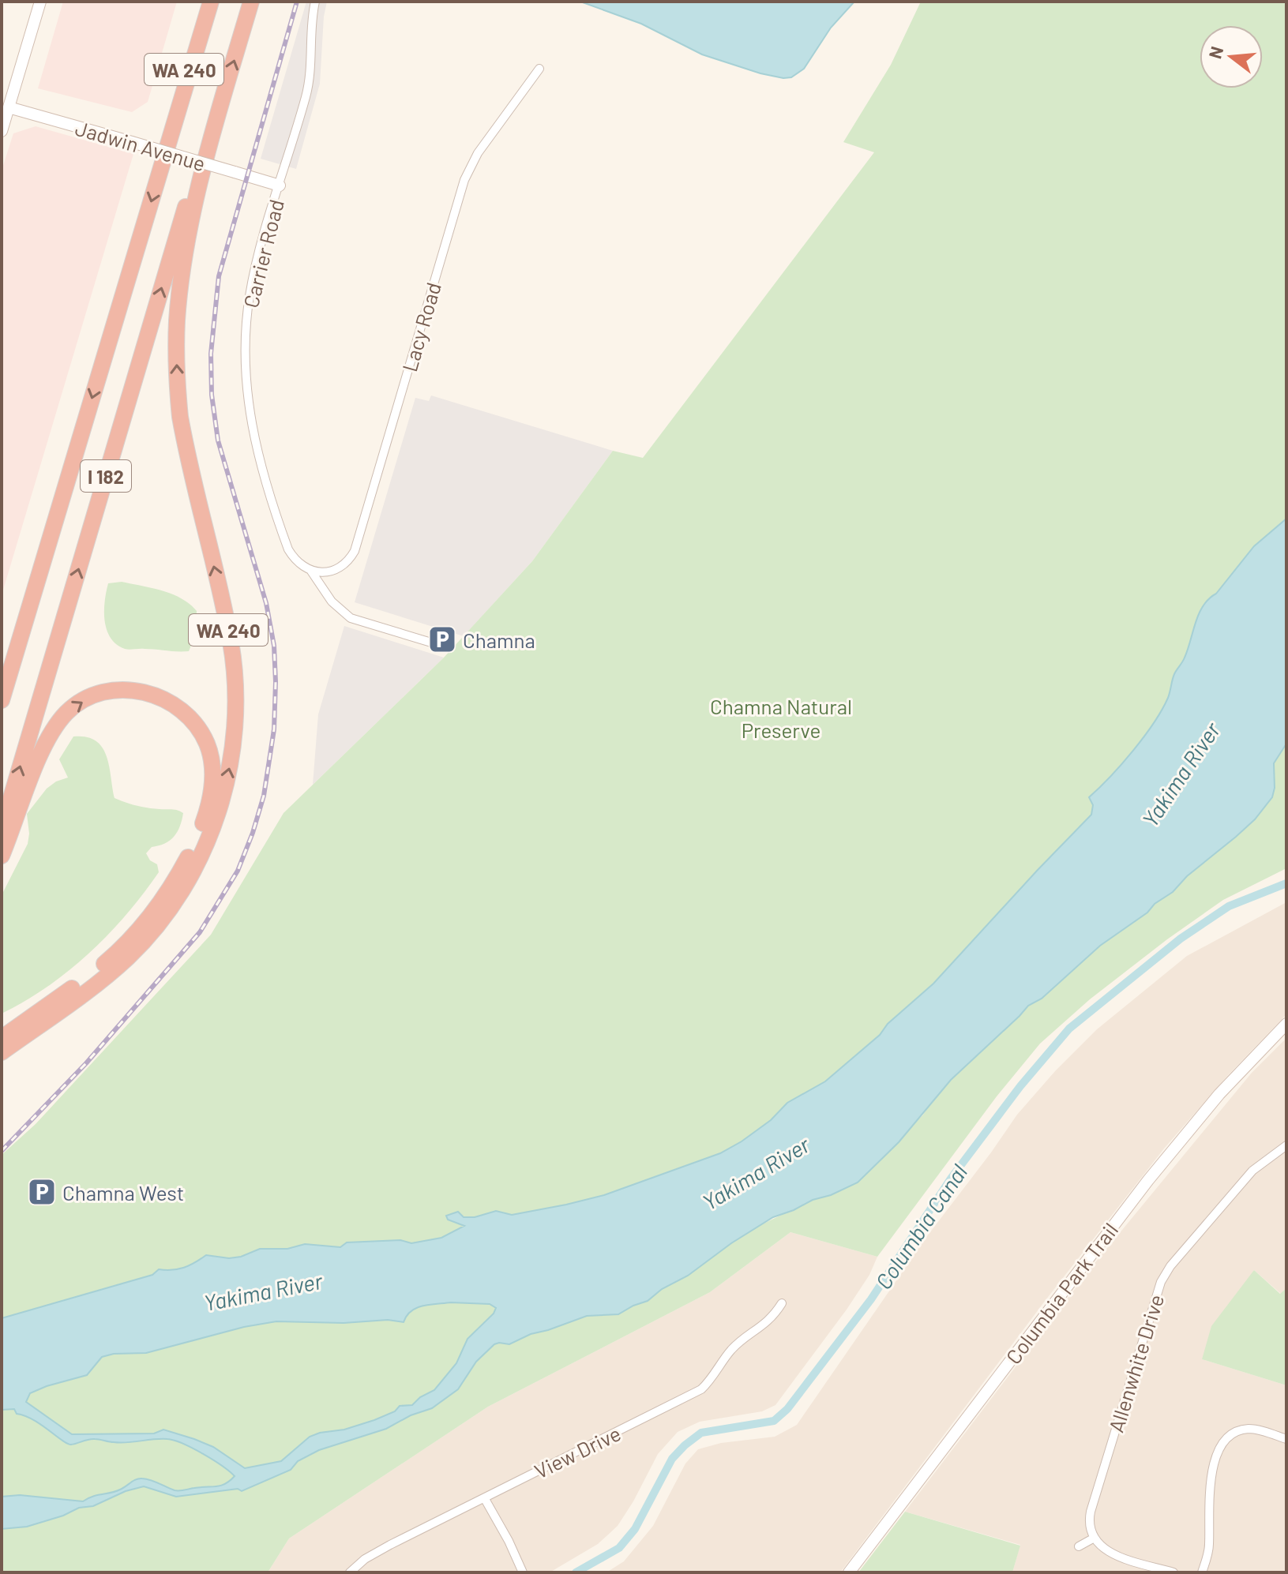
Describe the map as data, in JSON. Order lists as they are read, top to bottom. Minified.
{"streets":{"highway":["WA 240","I 182"],"main road":["Jadwin Avenue","Columbia Park Trail"],"street":["Carrier Road","Lacy Road","Allenwhite Drive","View Drive"]},"crossings":[["WA 240","I 182"],["Jadwin Avenue","Carrier Road"],["Carrier Road","Lacy Road"]],"water":["Yakima River","Columbia Canal"],"parks":["Chamna Natural Preserve"],"places":{"parking":["Chamna","Chamna West"]},"north":"left"}
